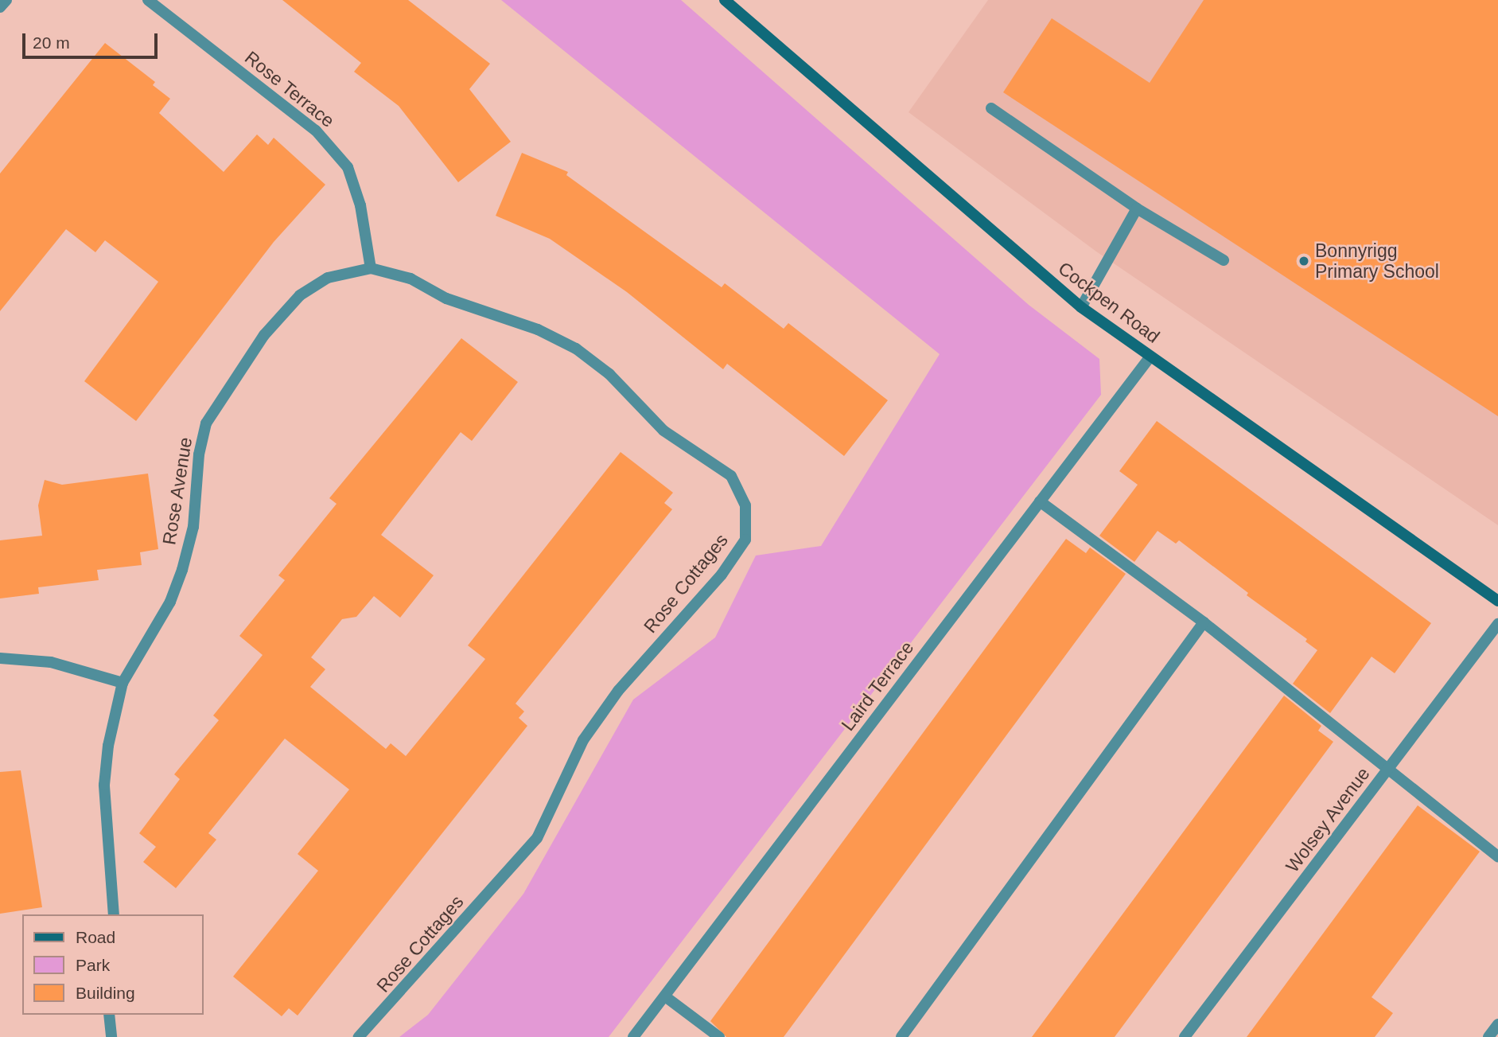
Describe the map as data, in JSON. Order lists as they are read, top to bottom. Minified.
{"streets":{"main road":["Cockpen Road"],"street":["Rose Terrace","Rose Avenue","Rose Cottages","Laird Terrace","Wolsey Avenue"]},"crossings":[["Rose Terrace","Rose Avenue"],["Rose Terrace","Rose Cottages"],["Cockpen Road","Laird Terrace"],["Rose Avenue","Rose Cottages"]],"places":["Bonnyrigg Primary School"],"legend":["Road","Park","Building"],"scale_bar":"20 m"}
